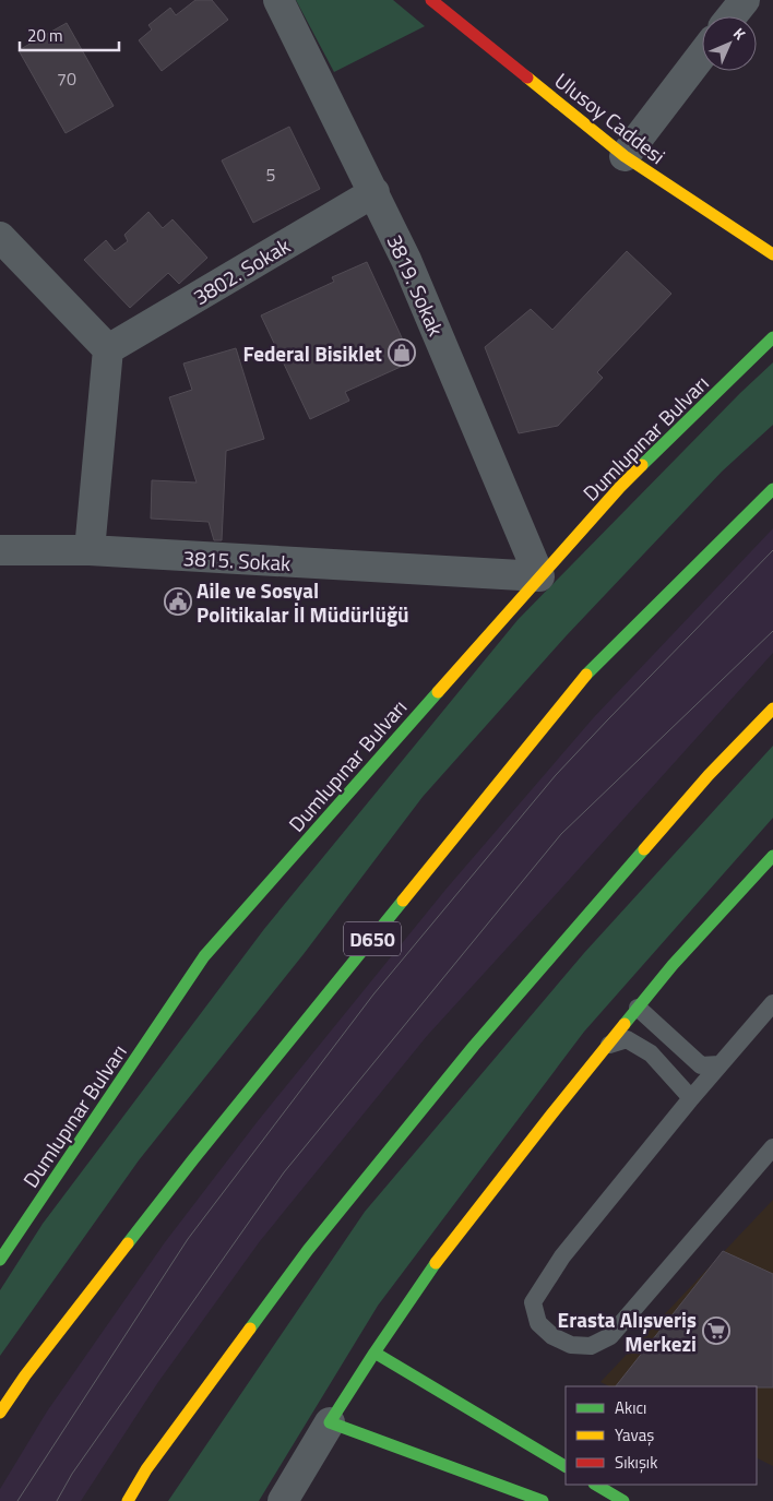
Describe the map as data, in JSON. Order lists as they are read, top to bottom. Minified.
{"streets":{"main road":["Ulusoy Caddesi","Dumlupınar Bulvarı","D650"],"street":["3802. Sokak","3819. Sokak","3815. Sokak"]},"crossings":[["3802. Sokak","3819. Sokak"],["3819. Sokak","Dumlupınar Bulvarı"],["3819. Sokak","3815. Sokak"],["Dumlupınar Bulvarı","3815. Sokak"]],"places":{"shop":["Federal Bisiklet"],"public building":["Aile ve Sosyal Politikalar İl Müdürlüğü"],"supermarket":["Erasta Alışveriş Merkezi"]},"house_numbers":["70","5"],"legend":["Akıcı","Yavaş","Sıkışık"],"scale_bar":"20 m","north":"top right"}
